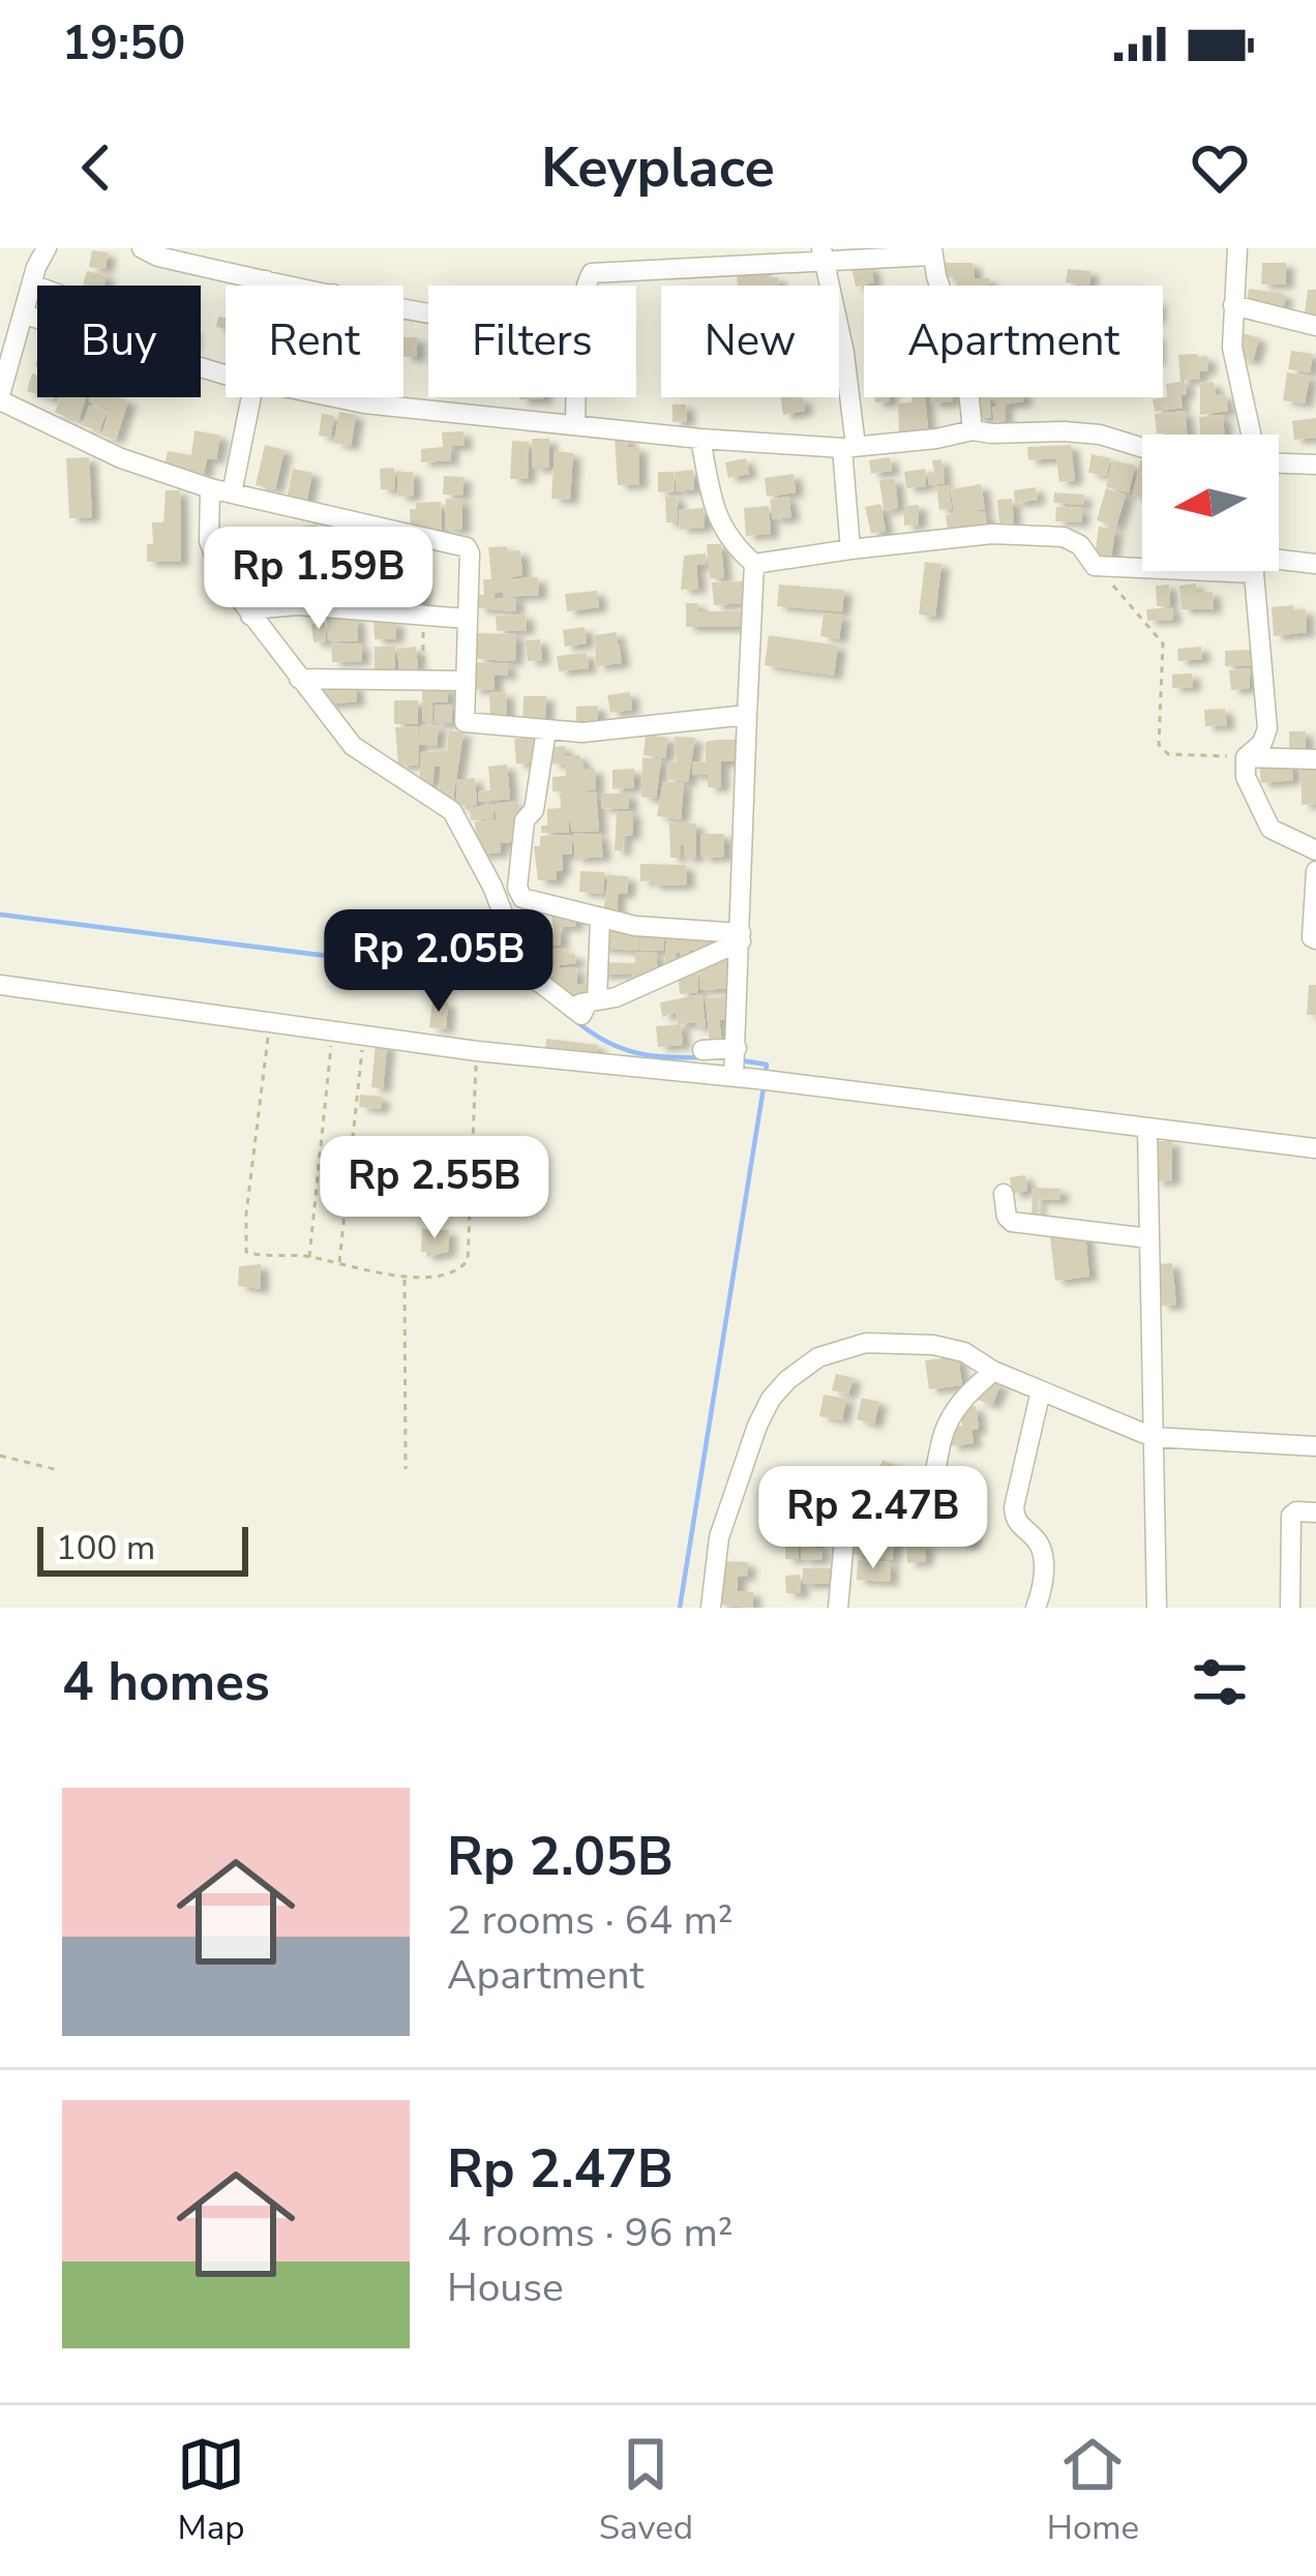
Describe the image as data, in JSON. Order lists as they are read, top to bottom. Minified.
{"scale_bar":"100 m","north":"left","page":{"status":"19:50","header":"Keyplace","chip":["Buy","Rent","Filters","New","Apartment"],"price":["Rp 1.59B","Rp 2.05B","Rp 2.55B","Rp 2.47B"],"scale":"100 m","heading":"4 homes","list":[{"name":"Rp 2.05B","note":"2 rooms · 64 m² · Apartment"},{"name":"Rp 2.47B","note":"4 rooms · 96 m² · House"}],"tabs":["Map","Saved","Home"]}}
